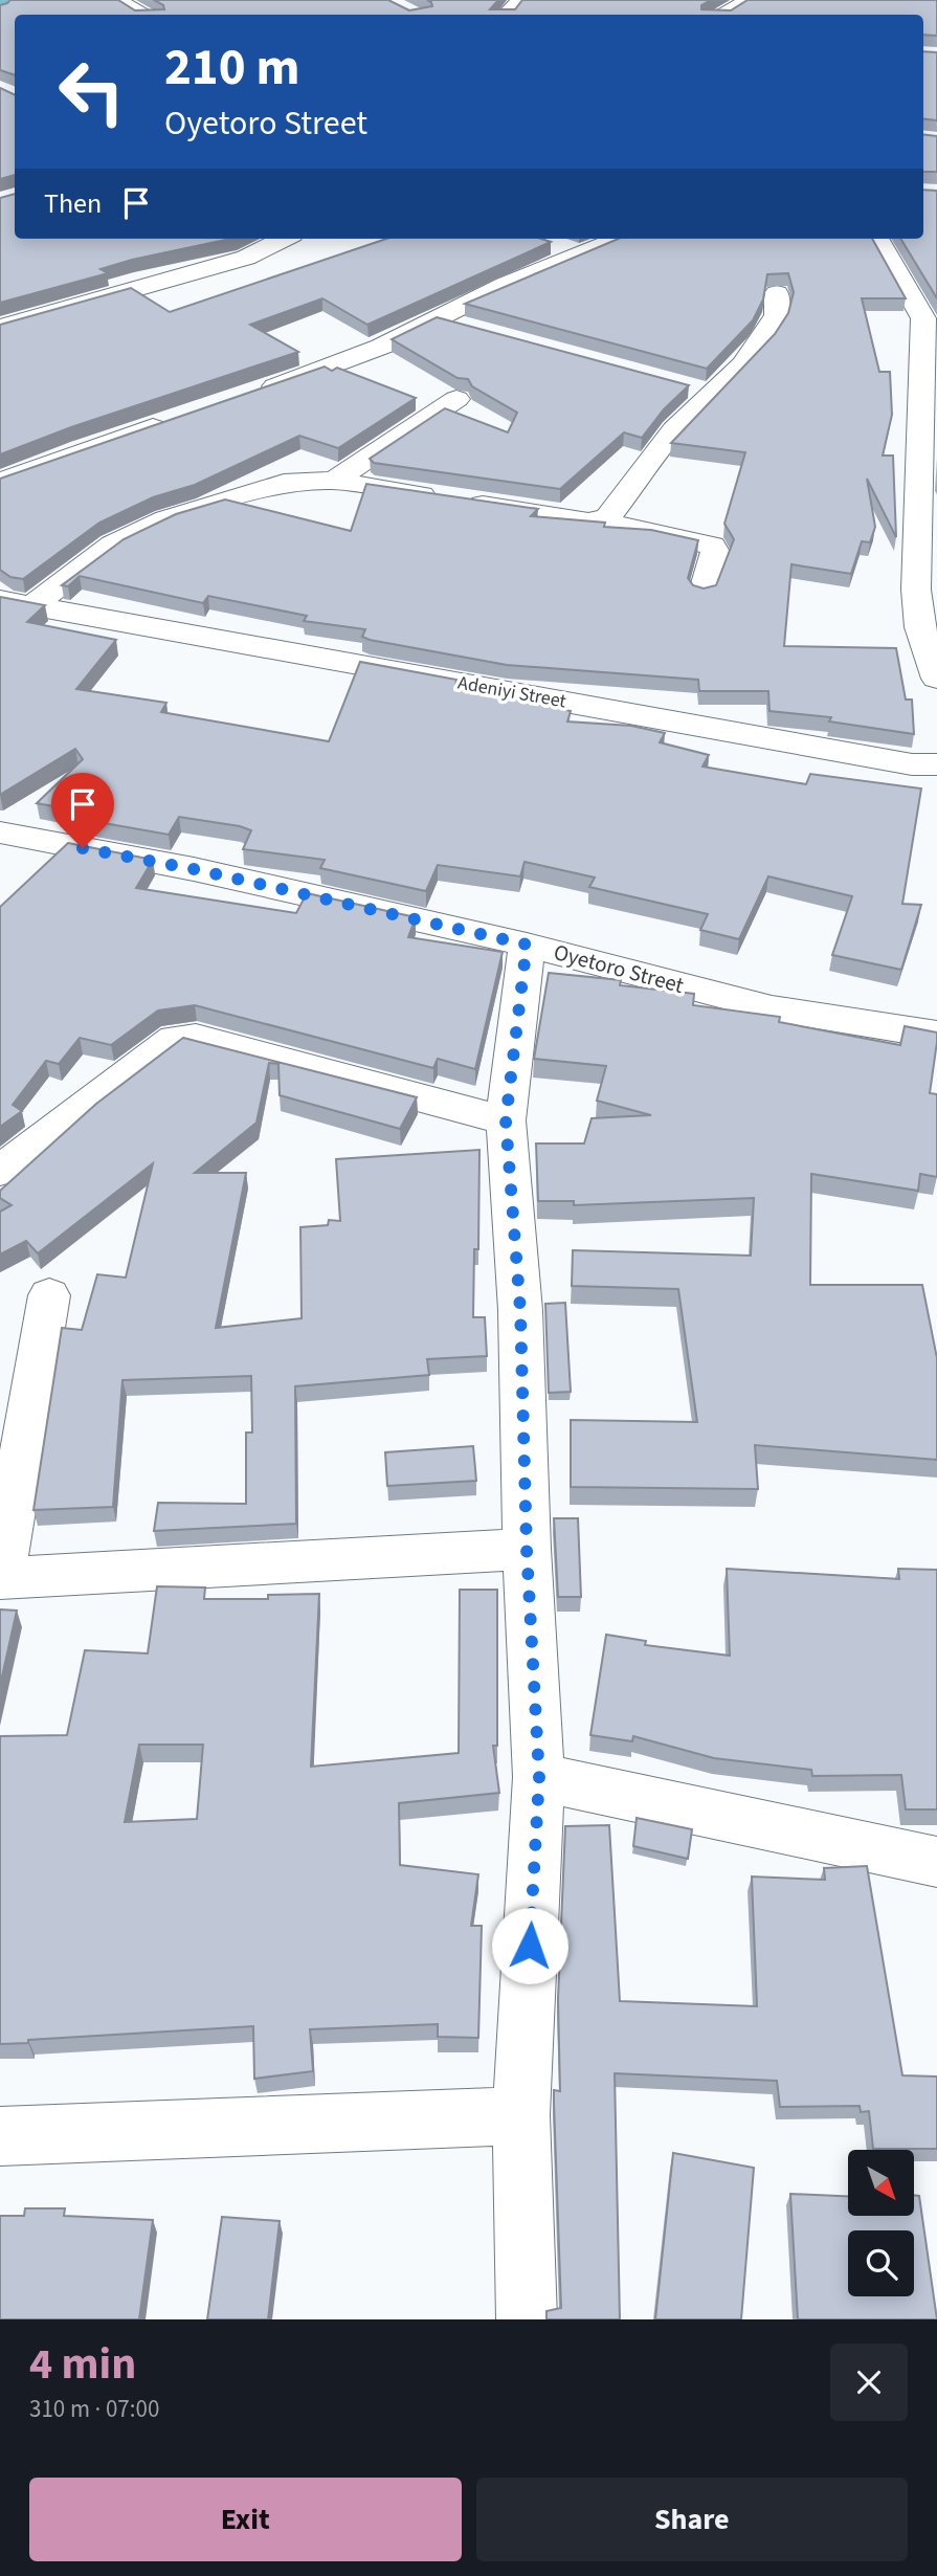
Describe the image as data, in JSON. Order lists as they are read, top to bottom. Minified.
{"streets":{"street":["Adeniyi Street","Oyetoro Street"]},"north":"bottom right","page":{"turn":["210 m","Oyetoro Street"],"then":"Then","heading":["4 min","310 m · 07:00"],"buttons":["Exit","Share"]}}
